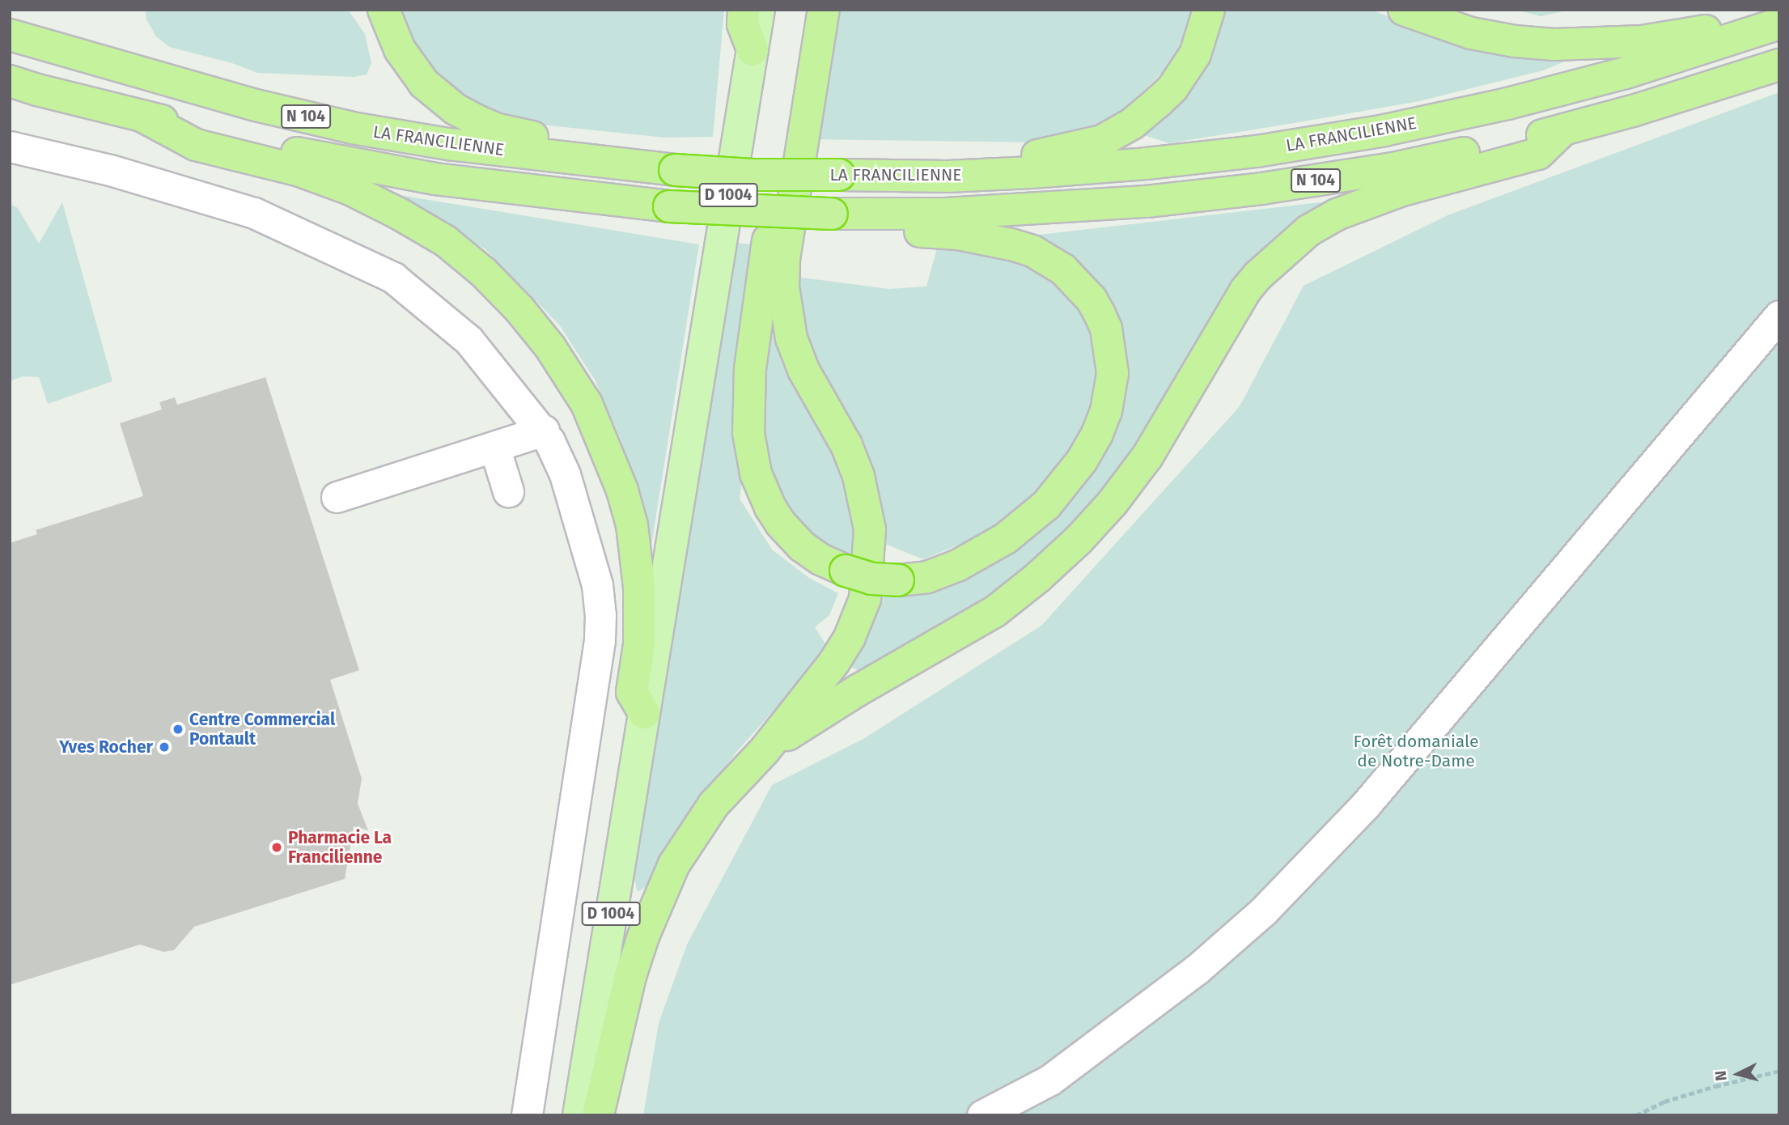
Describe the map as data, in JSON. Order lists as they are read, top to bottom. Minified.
{"streets":{"highway":["N 104","LA FRANCILIENNE"],"main road":["D 1004"]},"parks":["Forêt domaniale de Notre-Dame"],"places":["Centre Commercial Pontault","Yves Rocher","Pharmacie La Francilienne"],"north":"left"}
